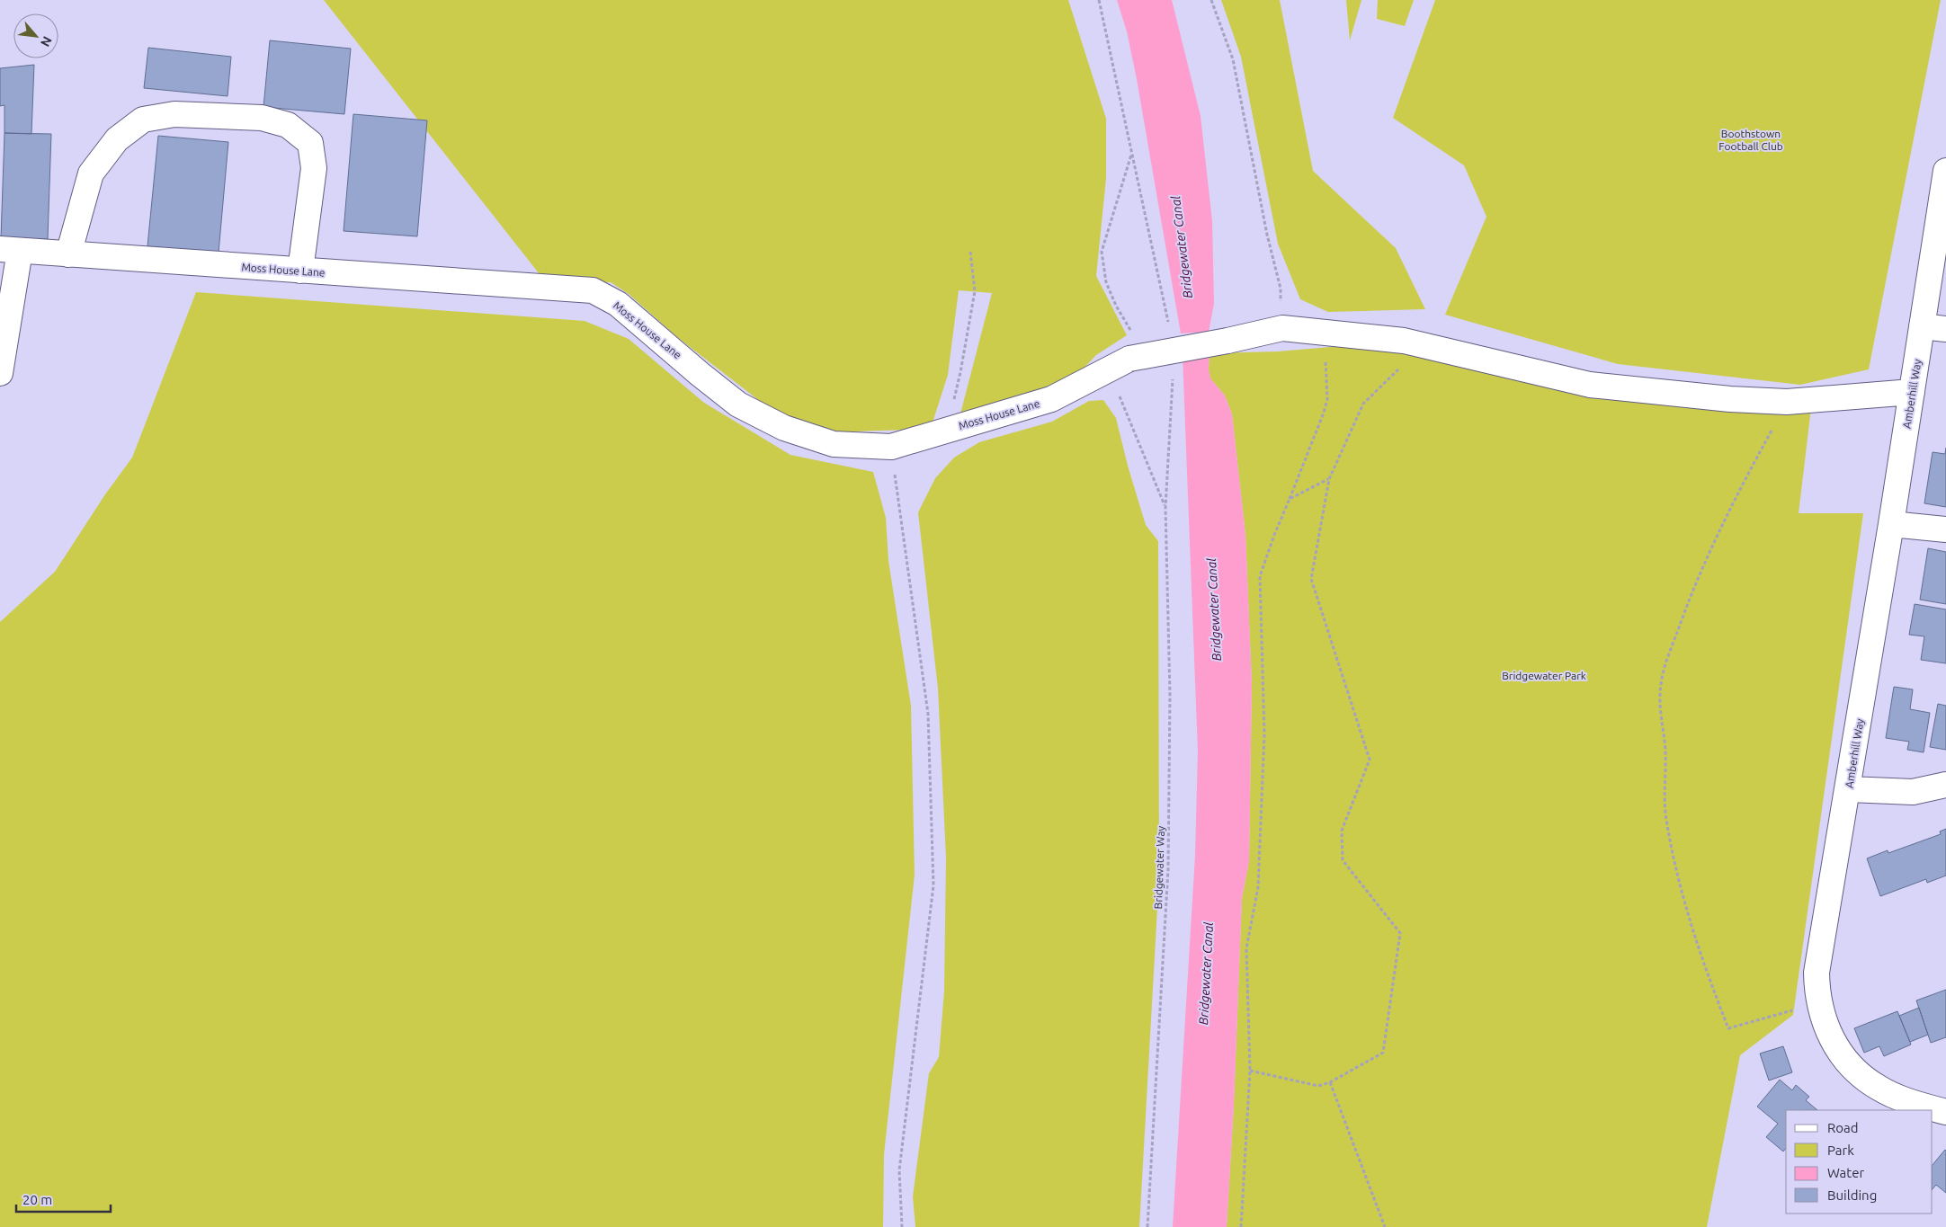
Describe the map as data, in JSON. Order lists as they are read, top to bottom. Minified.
{"streets":{"street":["Moss House Lane","Amberhill Way"],"path":["Bridgewater Way"]},"crossings":[["Moss House Lane","Amberhill Way"]],"water":["Bridgewater Canal"],"parks":["Boothstown Football Club","Bridgewater Park"],"legend":["Road","Park","Water","Building"],"scale_bar":"20 m","north":"bottom right"}
